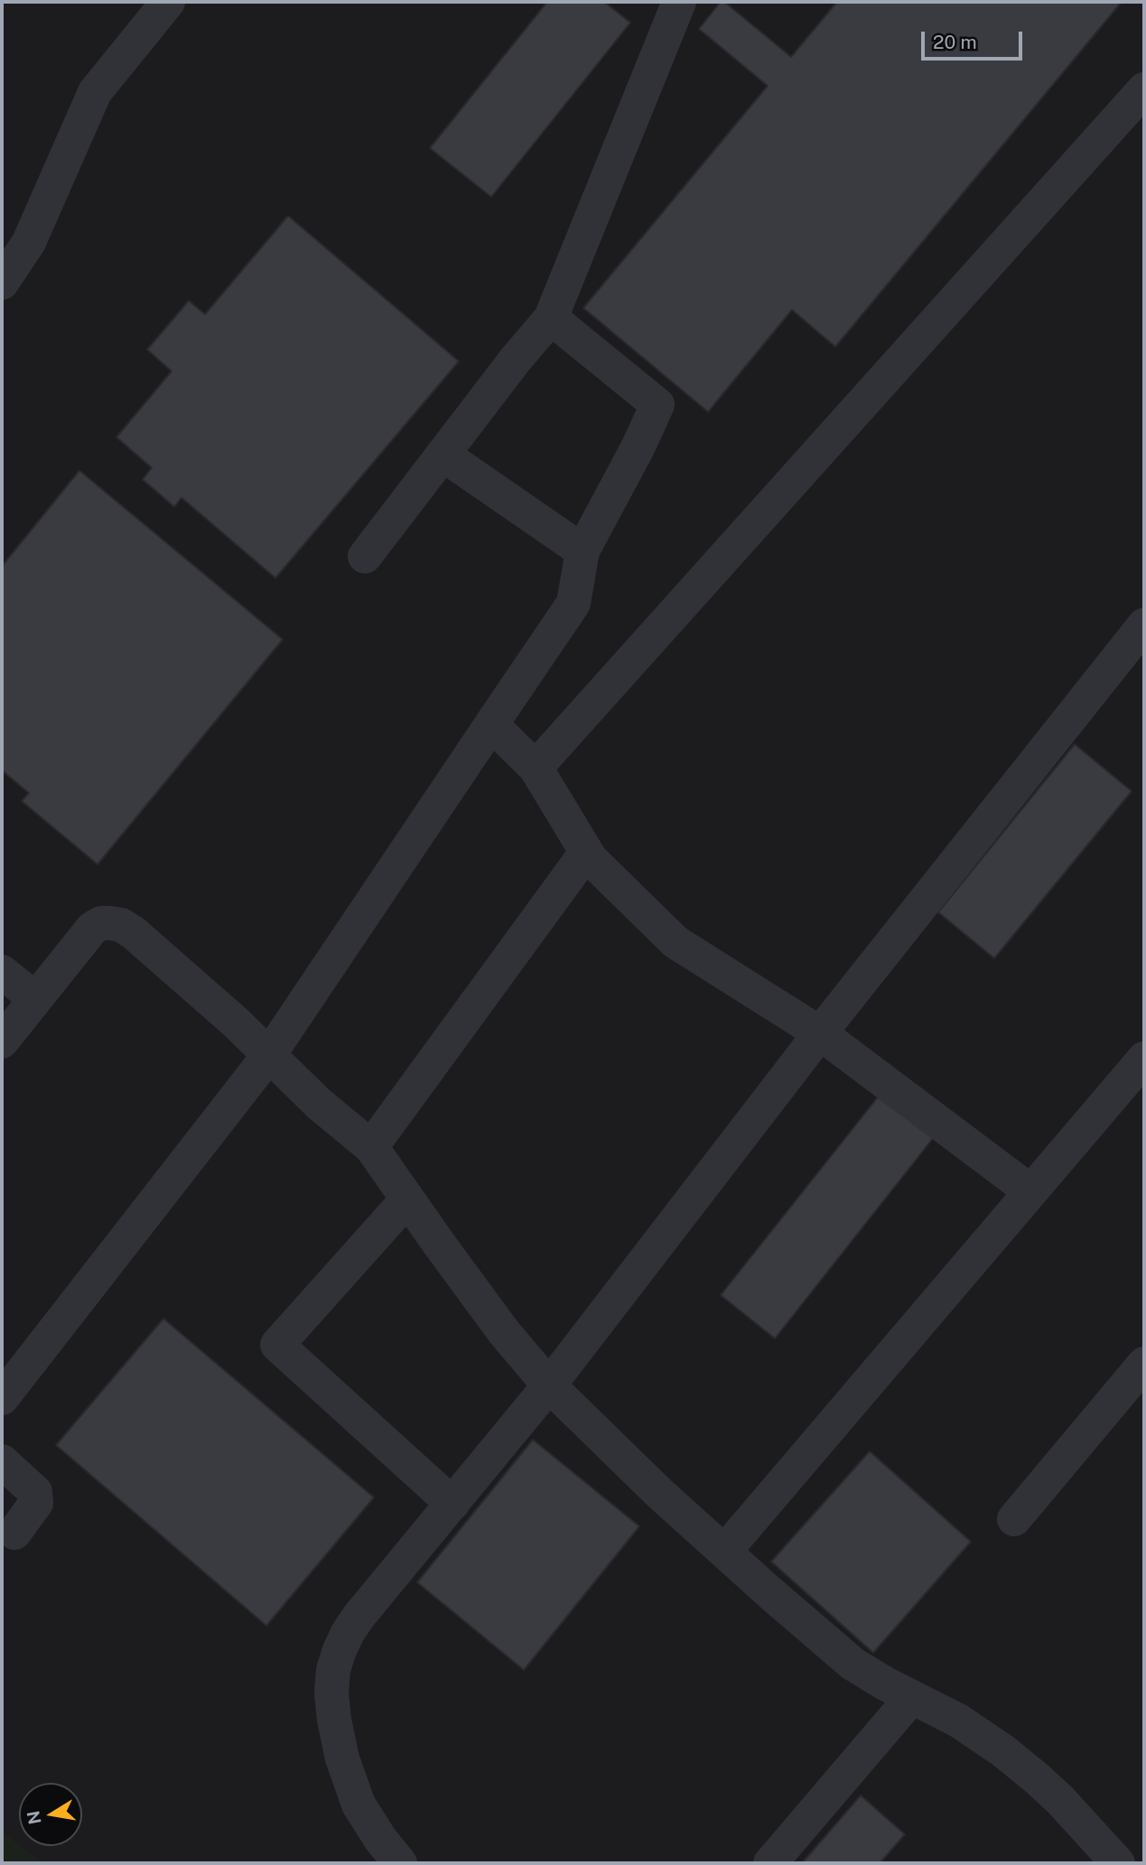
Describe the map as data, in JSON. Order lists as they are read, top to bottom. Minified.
{"scale_bar":"20 m","north":"left"}
